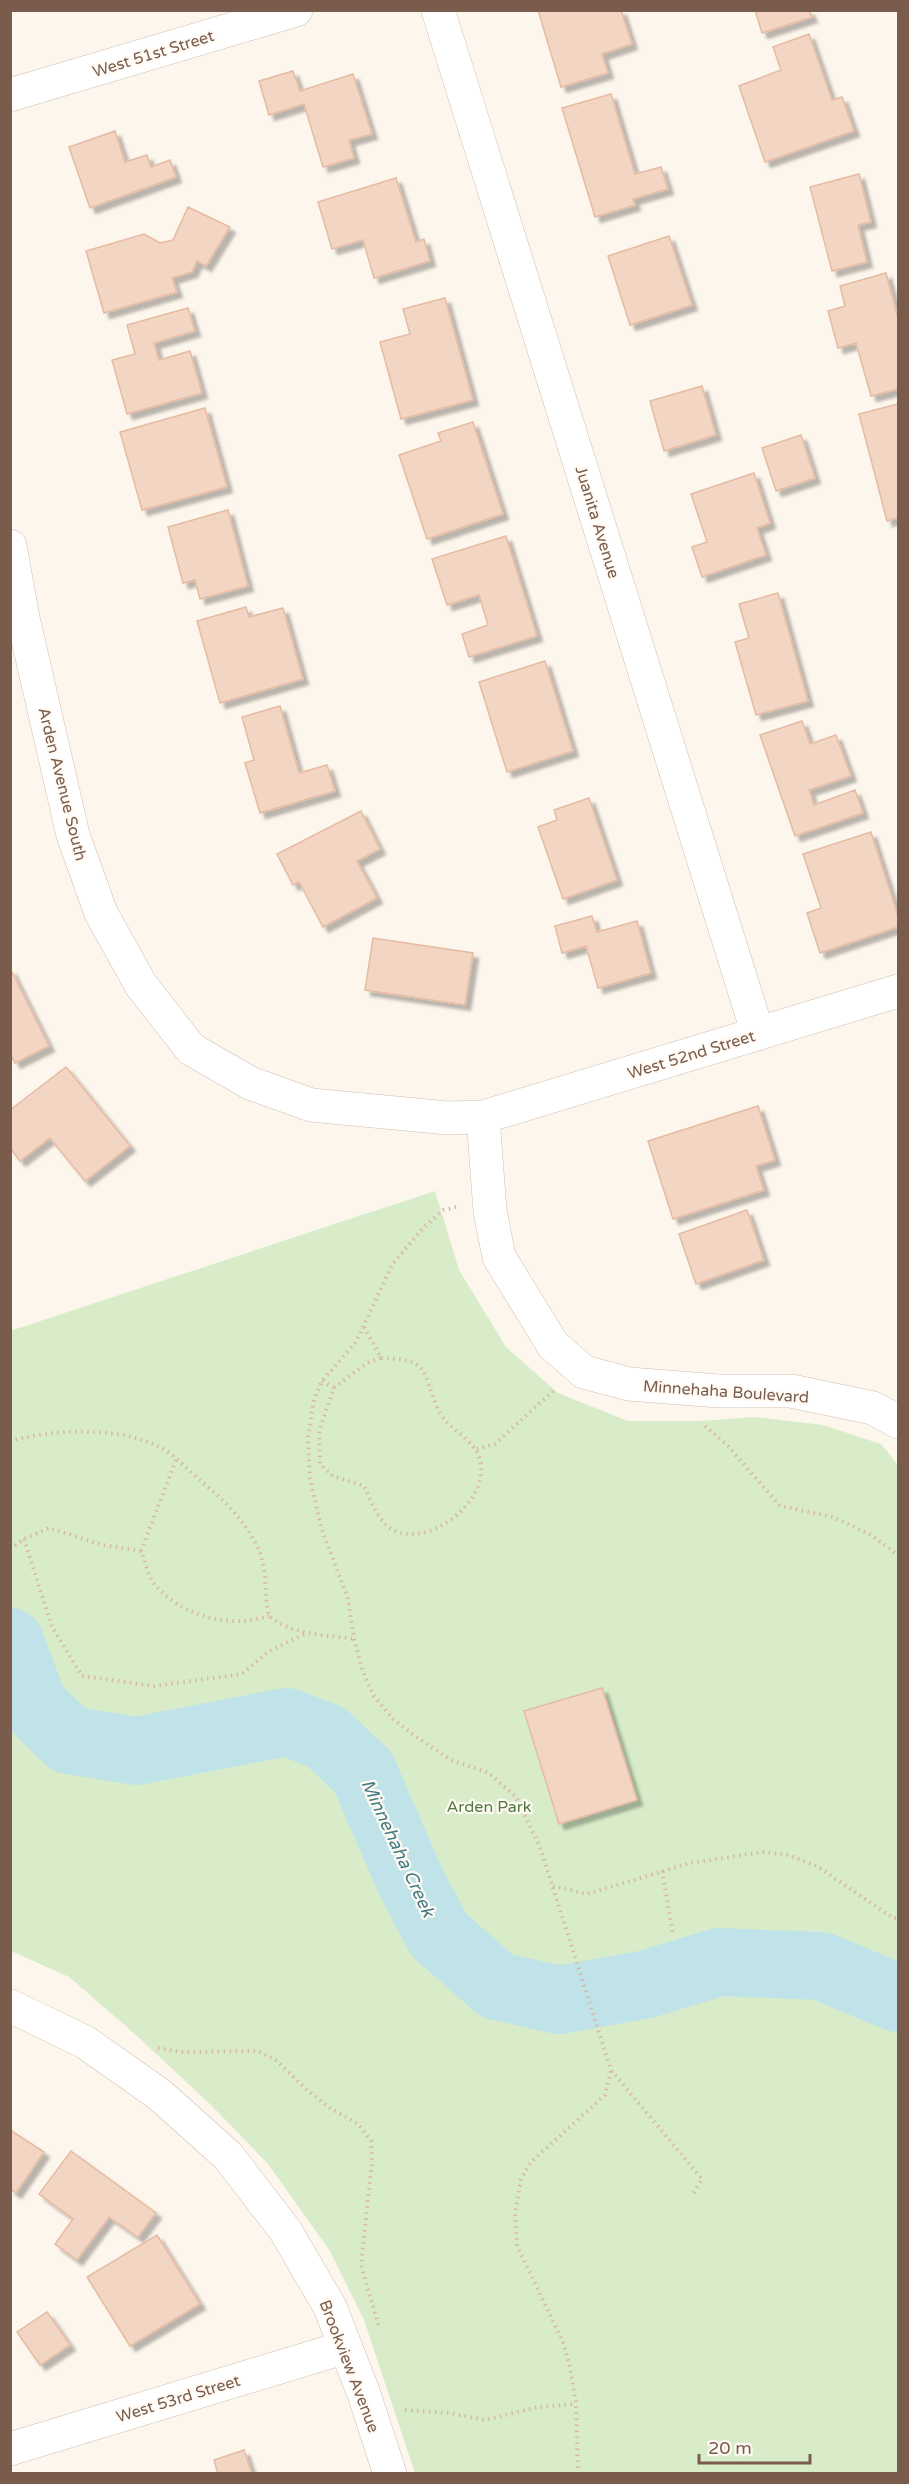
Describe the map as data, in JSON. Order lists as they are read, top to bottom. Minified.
{"streets":{"street":["West 51st Street","Juanita Avenue","Arden Avenue South","West 52nd Street","Minnehaha Boulevard","Brookview Avenue","West 53rd Street"]},"crossings":[["Juanita Avenue","West 52nd Street"],["Arden Avenue South","West 52nd Street"],["Arden Avenue South","Minnehaha Boulevard"],["West 52nd Street","Minnehaha Boulevard"],["Brookview Avenue","West 53rd Street"]],"water":["Minnehaha Creek"],"parks":["Arden Park"],"scale_bar":"20 m"}
